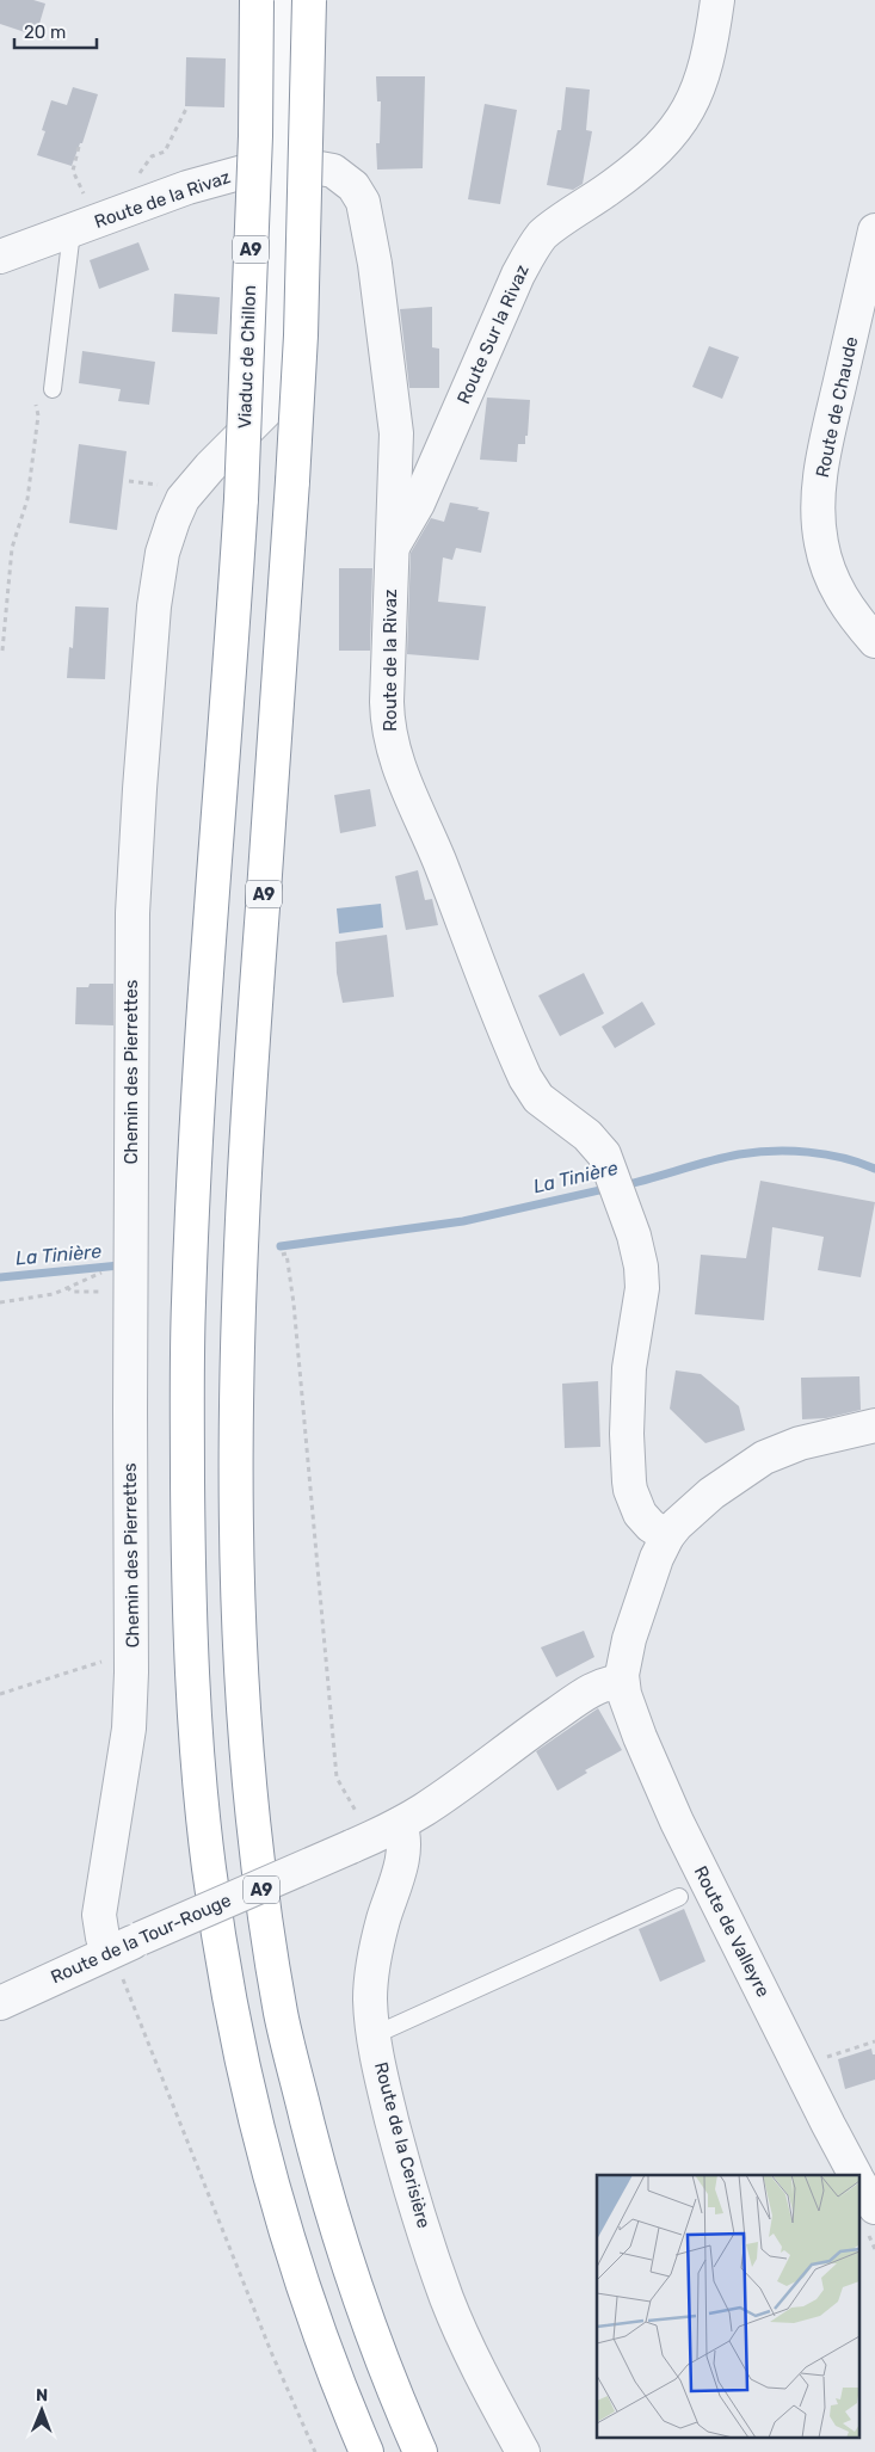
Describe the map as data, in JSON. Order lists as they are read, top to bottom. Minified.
{"streets":{"highway":["A9","Viaduc de Chillon"],"street":["Route de la Rivaz","Route Sur la Rivaz","Route de Chaude","Chemin des Pierrettes","Route de Valleyre","Route de la Tour-Rouge","Route de la Cerisière"]},"crossings":[["Route de la Rivaz","Route Sur la Rivaz"],["Route de la Rivaz","Chemin des Pierrettes"],["A9","Viaduc de Chillon"],["A9","Chemin des Pierrettes"],["Viaduc de Chillon","Chemin des Pierrettes"],["Chemin des Pierrettes","Route de la Tour-Rouge"],["Route de Valleyre","Route de la Tour-Rouge"],["Route de la Tour-Rouge","Route de la Cerisière"]],"water":["La Tinière"],"scale_bar":"20 m","north":"top"}
